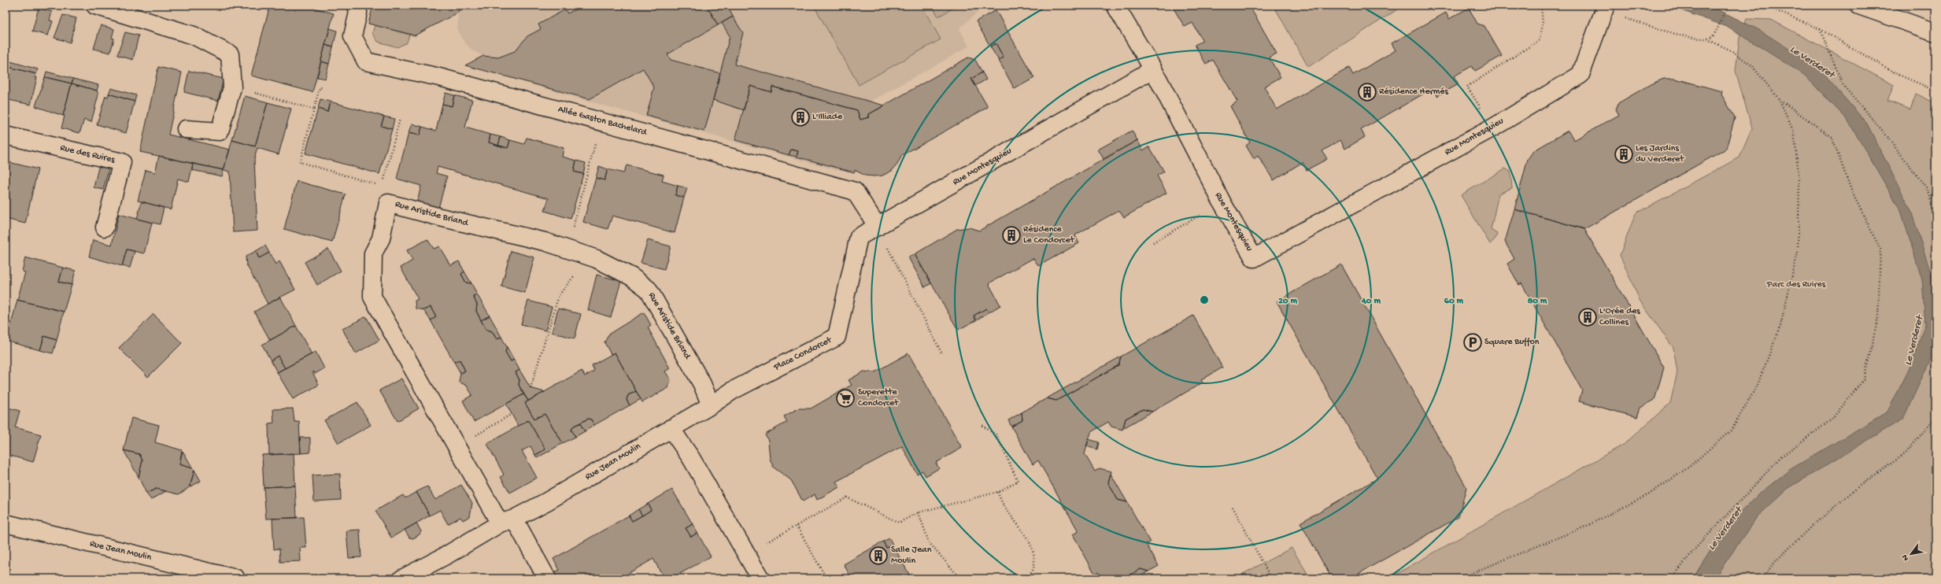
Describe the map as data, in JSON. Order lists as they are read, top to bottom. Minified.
{"streets":{"street":["Allée Gaston Bachelard","Rue Montesquieu","Rue des Ruires","Rue Aristide Briand","Place Condorcet","Rue Jean Moulin"]},"crossings":[["Allée Gaston Bachelard","Rue Montesquieu"],["Allée Gaston Bachelard","Place Condorcet"],["Rue Montesquieu","Place Condorcet"],["Rue Aristide Briand","Place Condorcet"],["Rue Aristide Briand","Rue Jean Moulin"]],"water":["Le Verderet"],"parks":["Parc des Ruires"],"places":{"building":["Résidence Hermés","L'Illiade","Les Jardins du Verderet","Résidence Le Condorcet","L'Orée des Collines","Salle Jean Moulin"],"parking":["Square Buffon"],"supermarket":["Superette Condorcet"]},"north":"bottom left","rings":["20 m","40 m","60 m","80 m"]}
